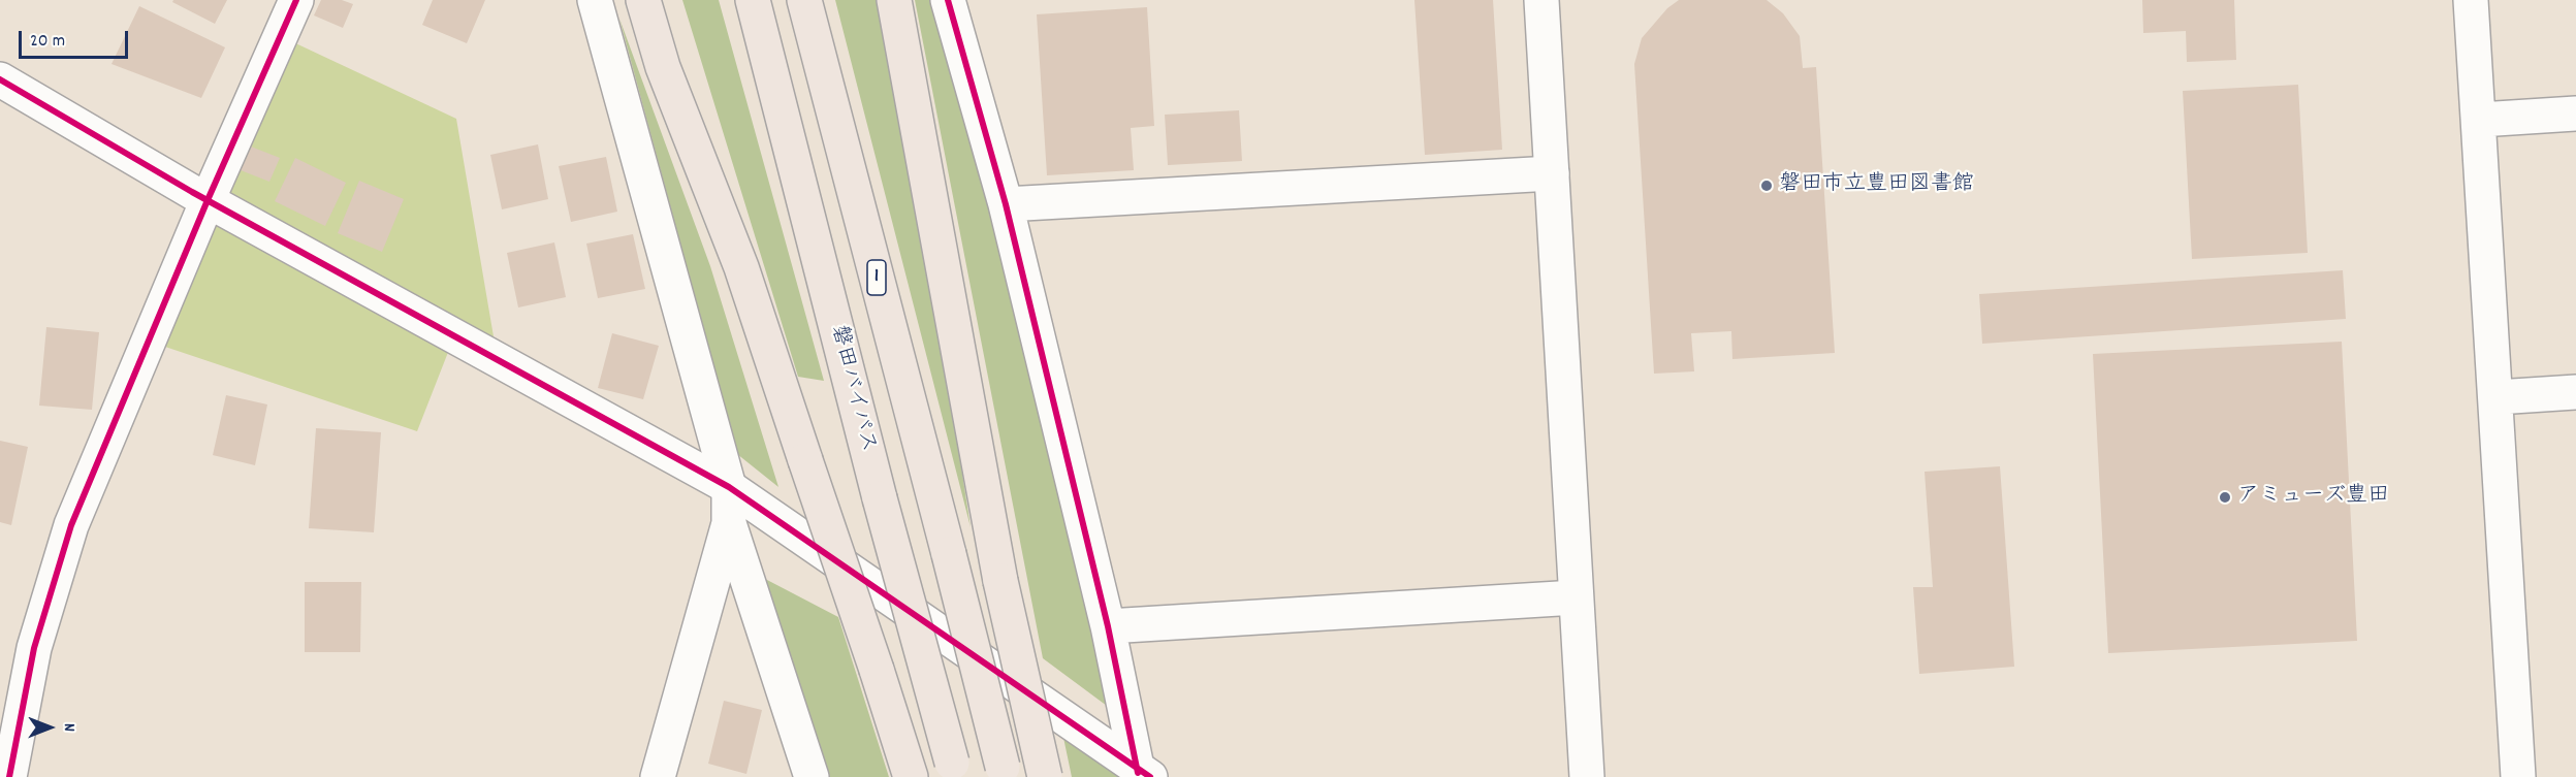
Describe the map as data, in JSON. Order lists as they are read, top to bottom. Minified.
{"streets":{"highway":["1","磐田バイパス"]},"places":["磐田市立豊田図書館","アミューズ豊田"],"scale_bar":"20 m","north":"right"}
